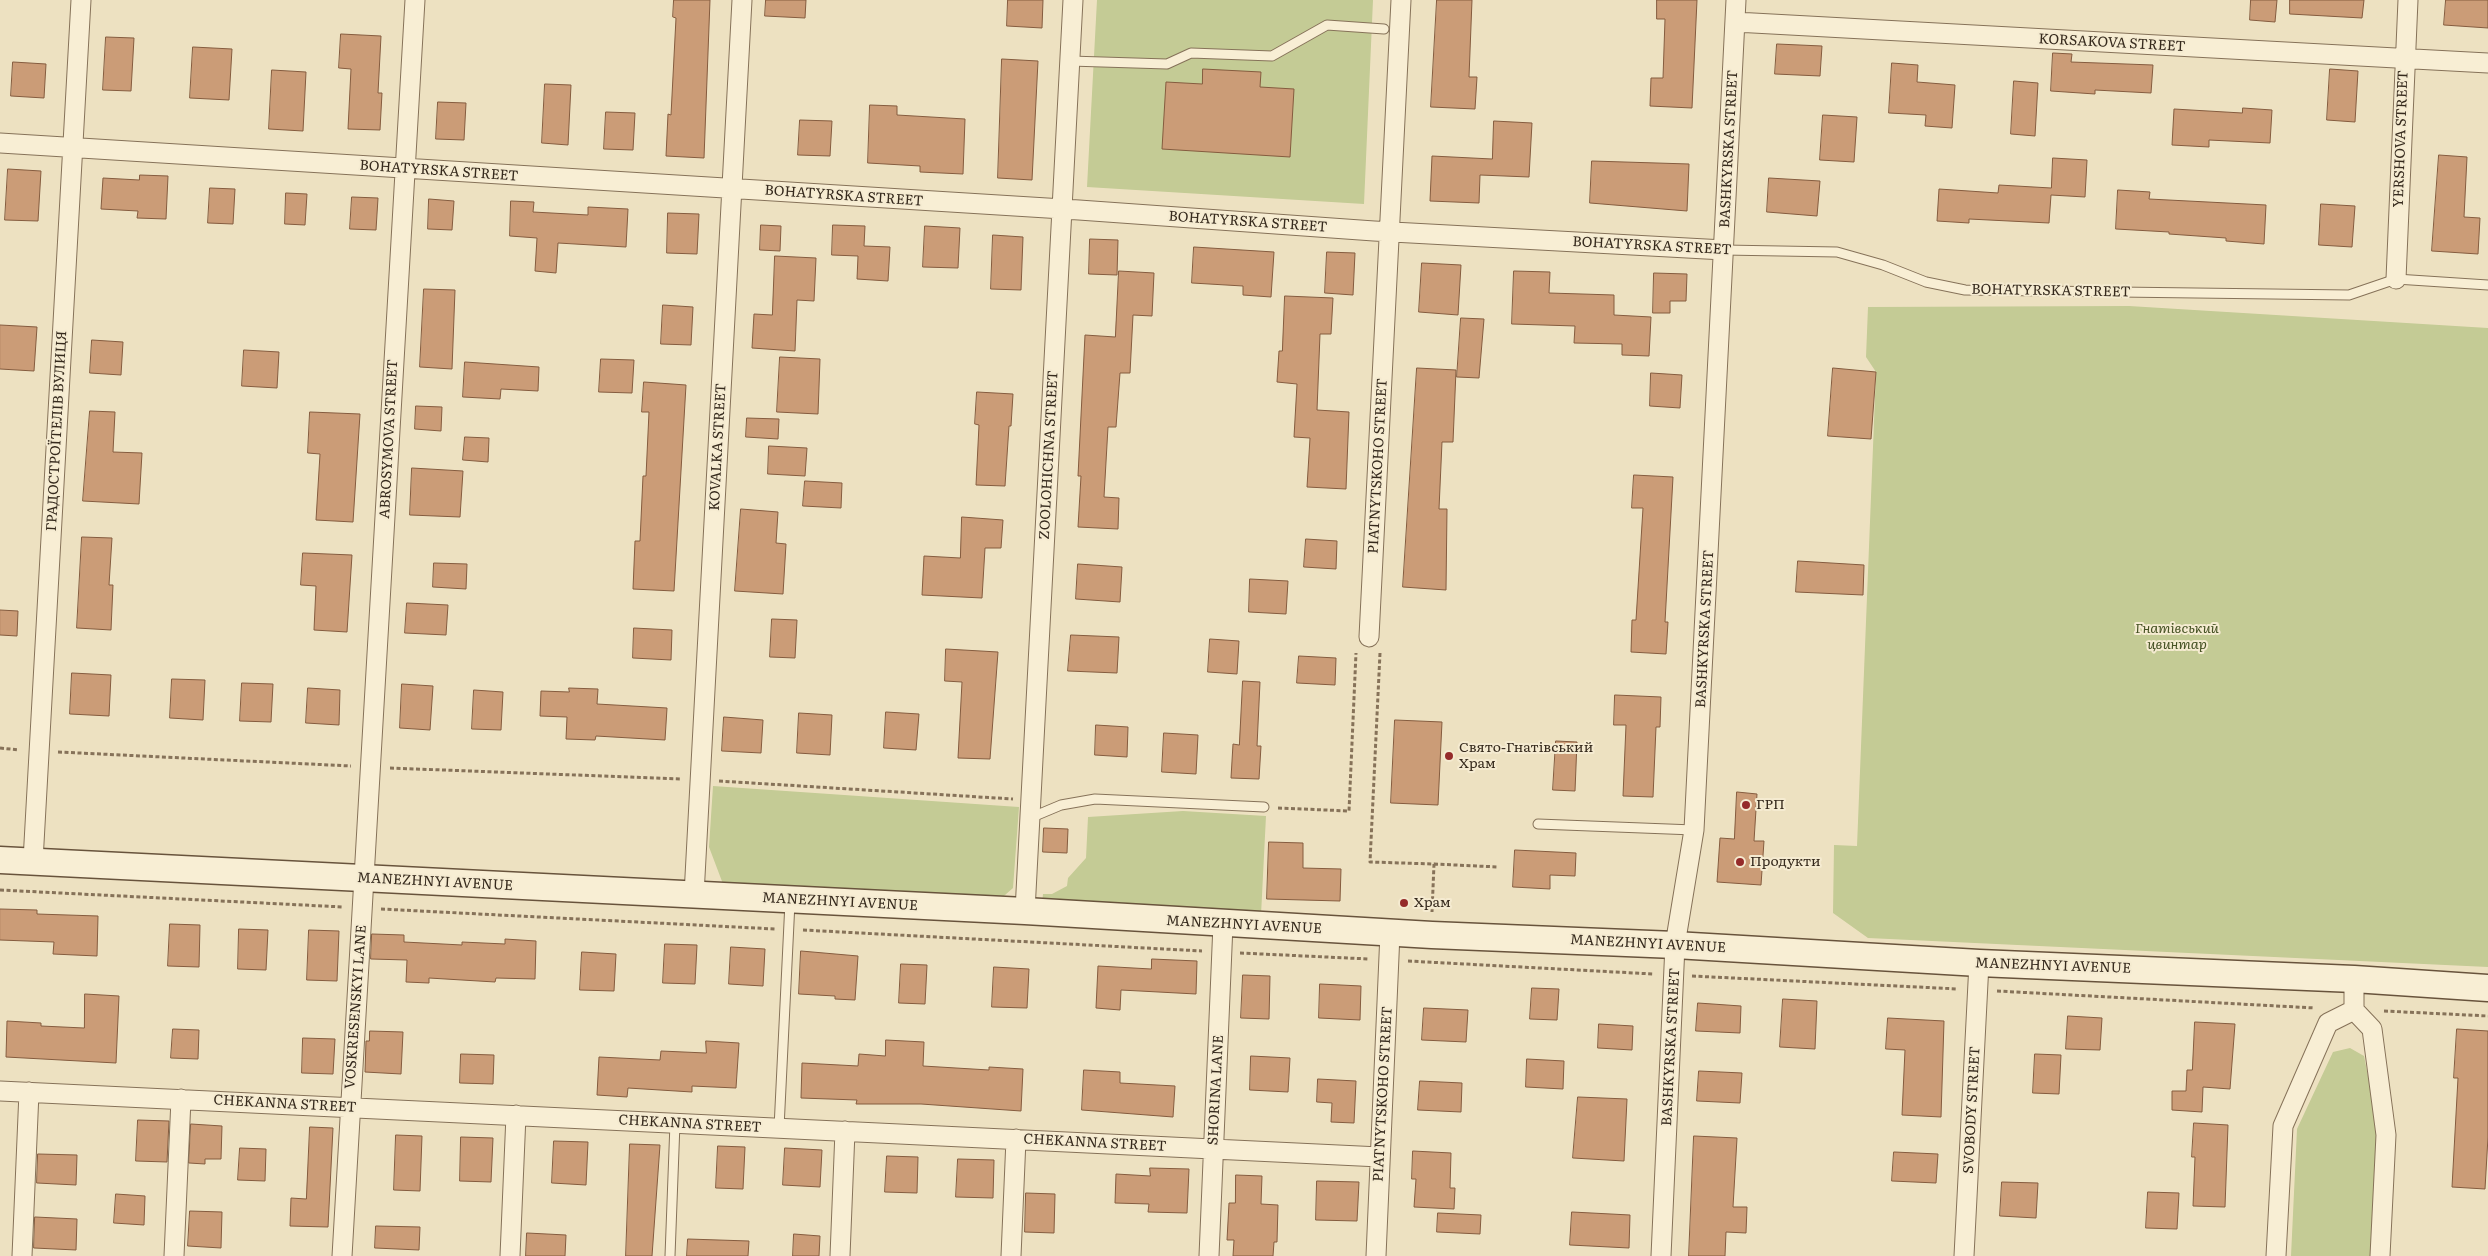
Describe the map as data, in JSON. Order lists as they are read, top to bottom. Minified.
{"streets":{"street":["KORSAKOVA STREET","YERSHOVA STREET","BASHKYRSKA STREET","BOHATYRSKA STREET","ГРАДОСТРОЇТЕЛIВ ВУЛИЦЯ","ABROSYMOVA STREET","KOVALKA STREET","ZOOLOHICHNA STREET","PIATNYTSKOHO STREET","MANEZHNYI AVENUE","VOSKRESENSKYI LANE","SHORINA LANE","CHEKANNA STREET","SVOBODY STREET"]},"crossings":[["KORSAKOVA STREET","YERSHOVA STREET"],["KORSAKOVA STREET","BASHKYRSKA STREET"],["YERSHOVA STREET","BOHATYRSKA STREET"],["BASHKYRSKA STREET","BOHATYRSKA STREET"],["BASHKYRSKA STREET","MANEZHNYI AVENUE"],["BOHATYRSKA STREET","ГРАДОСТРОЇТЕЛIВ ВУЛИЦЯ"],["BOHATYRSKA STREET","ABROSYMOVA STREET"],["BOHATYRSKA STREET","KOVALKA STREET"],["BOHATYRSKA STREET","ZOOLOHICHNA STREET"],["BOHATYRSKA STREET","PIATNYTSKOHO STREET"],["ГРАДОСТРОЇТЕЛIВ ВУЛИЦЯ","MANEZHNYI AVENUE"],["ABROSYMOVA STREET","MANEZHNYI AVENUE"],["ABROSYMOVA STREET","VOSKRESENSKYI LANE"],["KOVALKA STREET","MANEZHNYI AVENUE"],["ZOOLOHICHNA STREET","MANEZHNYI AVENUE"],["PIATNYTSKOHO STREET","MANEZHNYI AVENUE"],["PIATNYTSKOHO STREET","CHEKANNA STREET"],["MANEZHNYI AVENUE","VOSKRESENSKYI LANE"],["MANEZHNYI AVENUE","SHORINA LANE"],["MANEZHNYI AVENUE","SVOBODY STREET"],["VOSKRESENSKYI LANE","CHEKANNA STREET"],["SHORINA LANE","CHEKANNA STREET"]],"parks":["Гнатівський цвинтар"],"places":["Свято-Гнатівський Храм","ГРП","Продукти","Храм"]}
